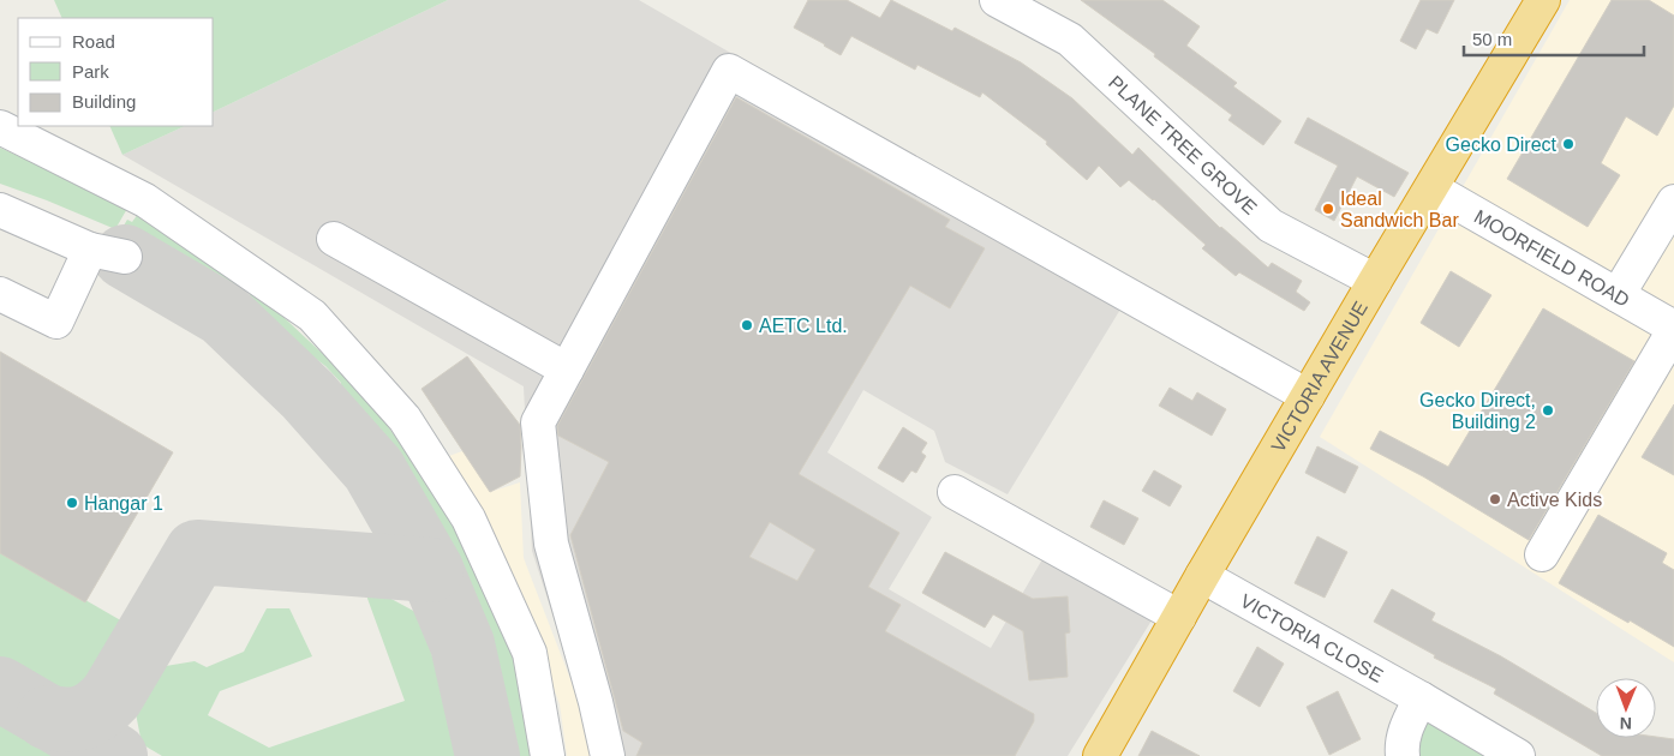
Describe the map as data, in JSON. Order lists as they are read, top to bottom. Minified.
{"streets":{"highway":["VICTORIA AVENUE"],"street":["PLANE TREE GROVE","MOORFIELD ROAD","VICTORIA CLOSE"]},"crossings":[["PLANE TREE GROVE","VICTORIA AVENUE"],["MOORFIELD ROAD","VICTORIA AVENUE"],["VICTORIA AVENUE","VICTORIA CLOSE"]],"places":["Gecko Direct","Ideal Sandwich Bar","AETC Ltd.","Gecko Direct, Building 2","Active Kids","Hangar 1"],"legend":["Road","Park","Building"],"scale_bar":"50 m","north":"bottom"}
